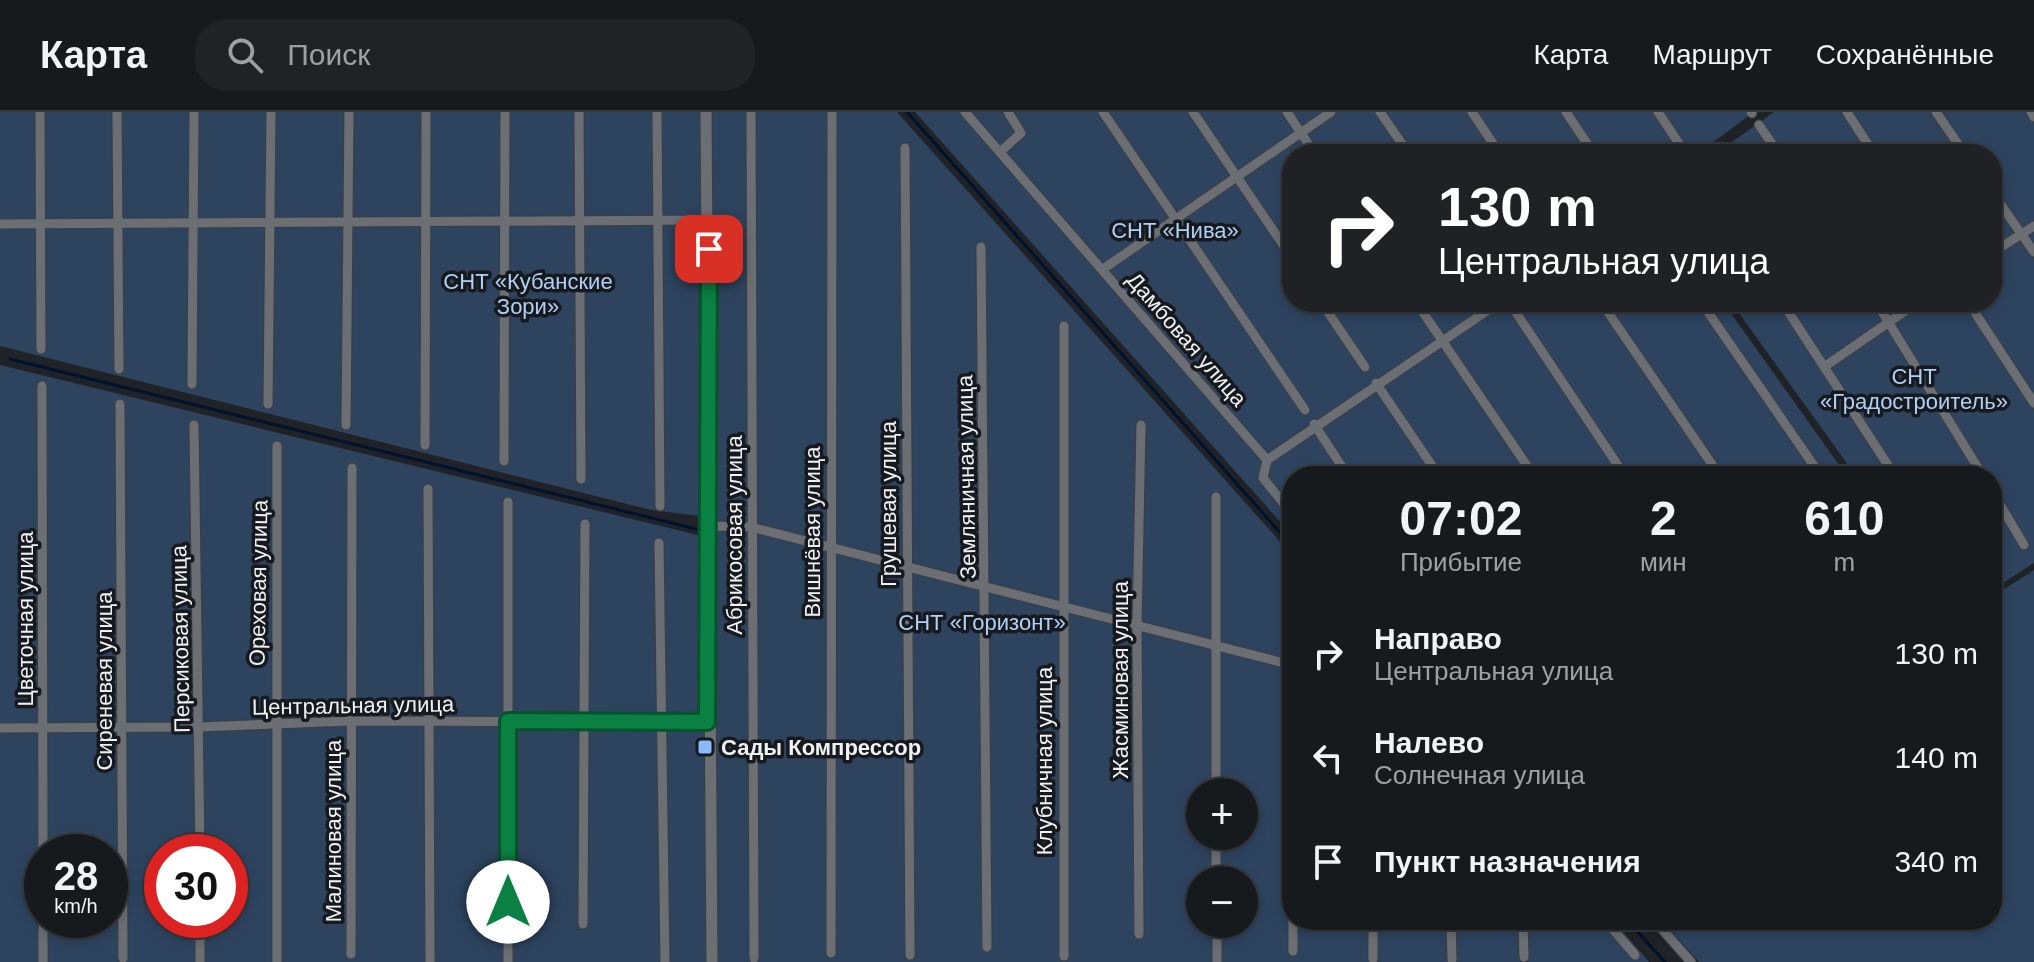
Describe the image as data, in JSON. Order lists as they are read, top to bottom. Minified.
{"streets":{"street":["Дамбовая улица","Земляничная улица","Грушевая улица","Вишнёвая улица","Абрикосовая улица","Ореховая улица","Цветочная улица","Персиковая улица","Жасминовая улица","Сиреневая улица","Центральная улица","Клубничная улица","Малиновая улица"]},"crossings":[["Ореховая улица","Центральная улица"],["Цветочная улица","Центральная улица"],["Персиковая улица","Центральная улица"],["Сиреневая улица","Центральная улица"],["Центральная улица","Малиновая улица"]],"parks":["СНТ «Нива»","СНТ «Кубанские Зори»","СНТ «Градостроитель»","СНТ «Горизонт»"],"places":{"transit":["Сады Компрессор"]},"page":{"header":"Карта","search":"Поиск","nav":["Карта","Маршрут","Сохранённые"],"turn":["130 m","Центральная улица"],"eta":["07:02","Прибытие","2","мин","610","m"],"list":[{"name":"Направо","note":"Центральная улица","value":"130 m"},{"name":"Налево","note":"Солнечная улица","value":"140 m"},{"name":"Пункт назначения","value":"340 m"}],"map_buttons":["+","−"],"speed":"28 km/h","limit":"30"}}
